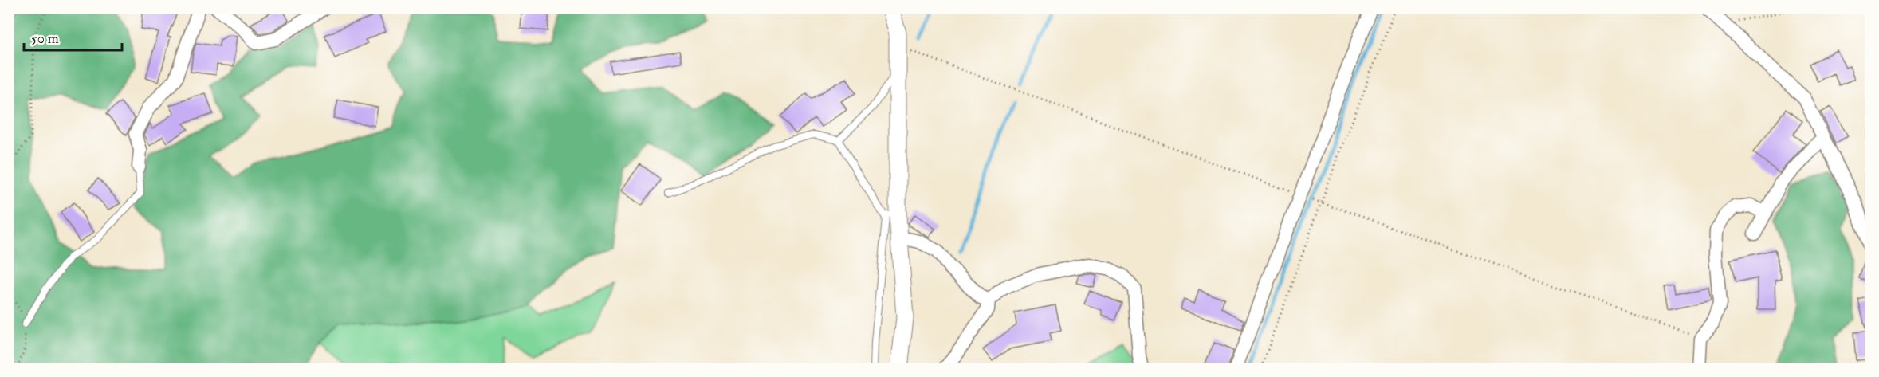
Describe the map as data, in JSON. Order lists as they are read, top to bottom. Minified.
{"scale_bar":"50 m"}
